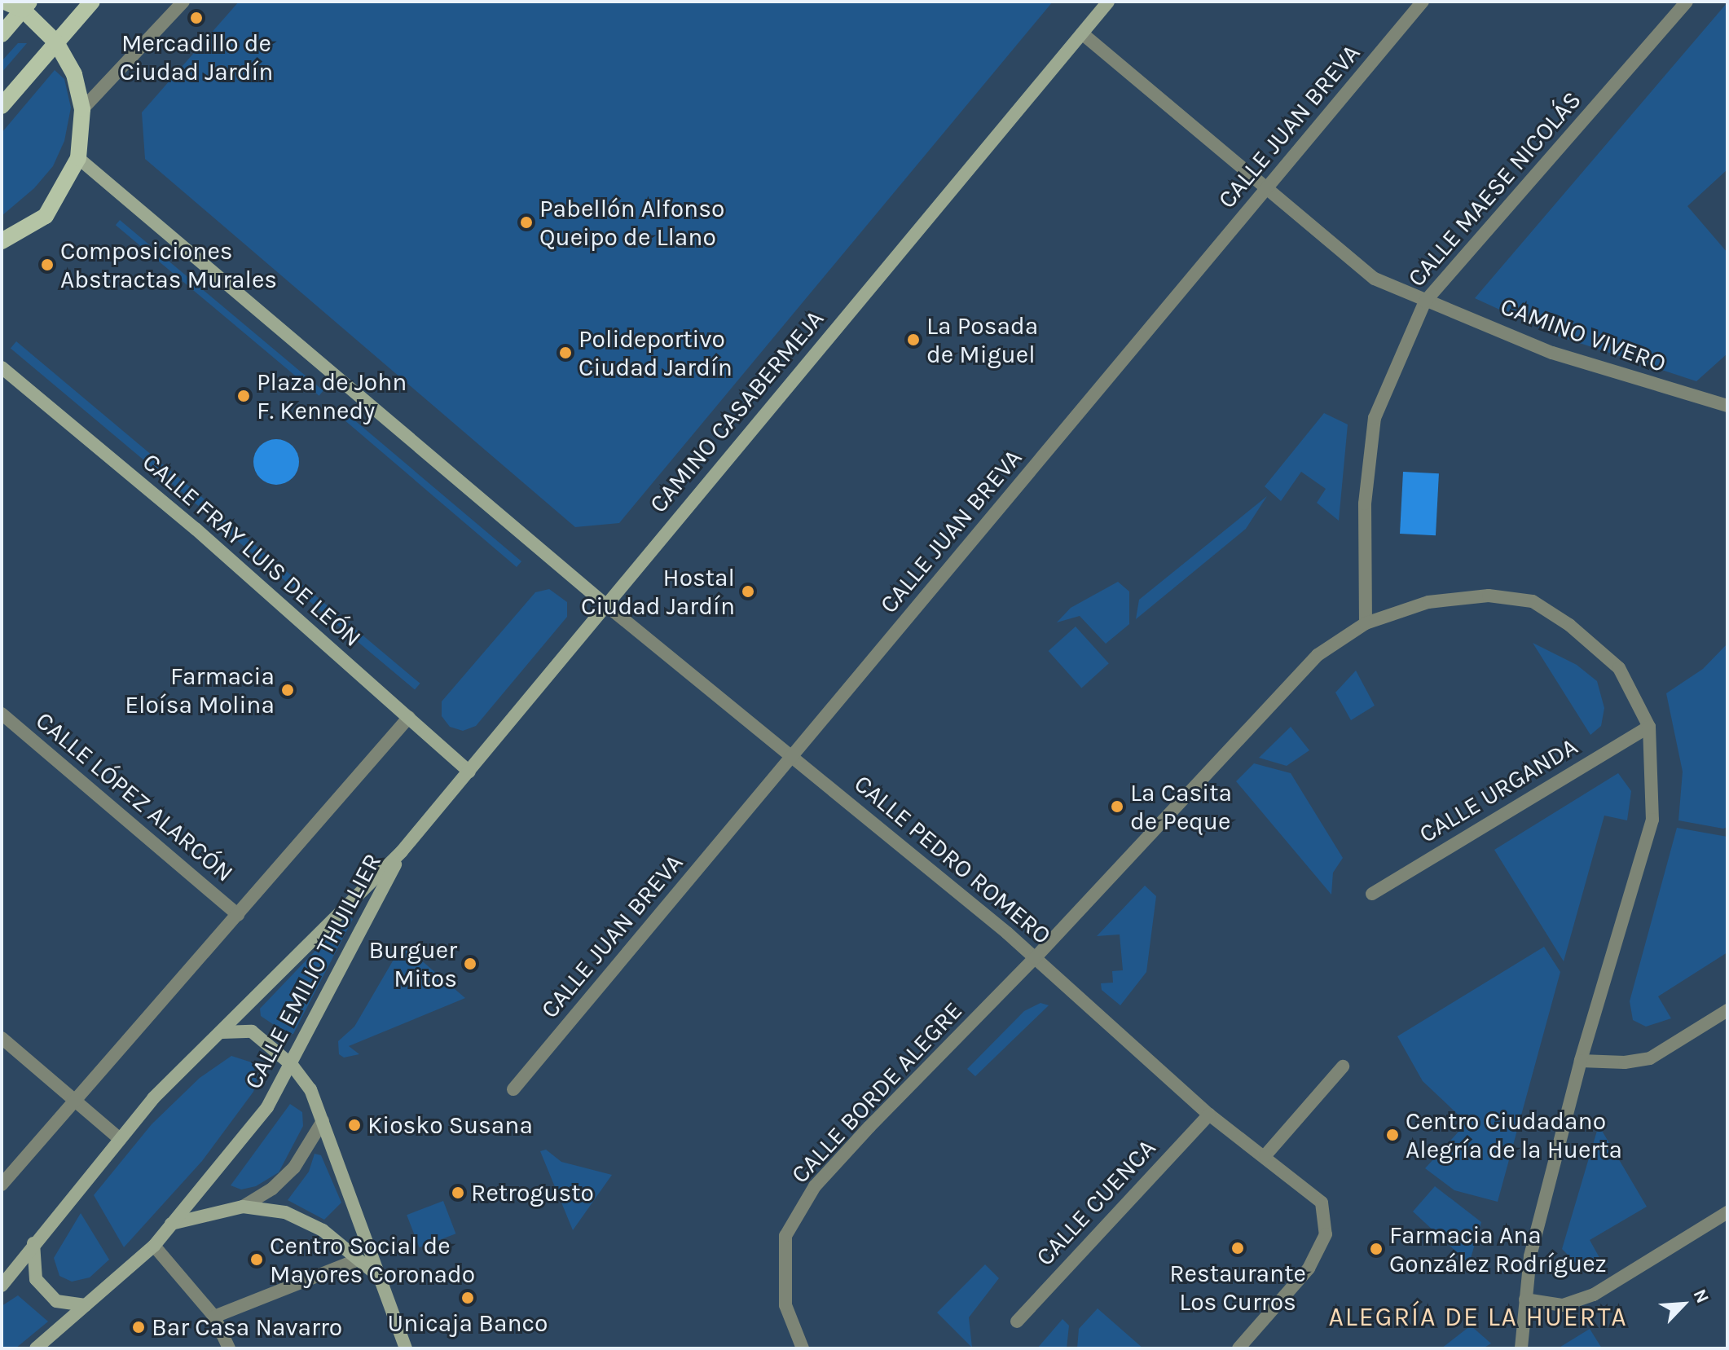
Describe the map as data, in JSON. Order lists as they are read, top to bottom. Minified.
{"streets":{"main road":["CAMINO CASABERMEJA","CALLE FRAY LUIS DE LEÓN","CALLE EMILIO THUILLIER"],"street":["CALLE JUAN BREVA","CALLE MAESE NICOLÁS","CAMINO VIVERO","CALLE URGANDA","CALLE LÓPEZ ALARCÓN","CALLE PEDRO ROMERO","CALLE BORDE ALEGRE","CALLE CUENCA"]},"crossings":[["CALLE JUAN BREVA","CAMINO VIVERO"],["CALLE JUAN BREVA","CALLE PEDRO ROMERO"],["CALLE MAESE NICOLÁS","CAMINO VIVERO"],["CALLE MAESE NICOLÁS","CALLE BORDE ALEGRE"],["CAMINO VIVERO","CAMINO CASABERMEJA"],["CAMINO CASABERMEJA","CALLE FRAY LUIS DE LEÓN"],["CAMINO CASABERMEJA","CALLE PEDRO ROMERO"],["CAMINO CASABERMEJA","CALLE EMILIO THUILLIER"],["CALLE URGANDA","CALLE BORDE ALEGRE"],["CALLE PEDRO ROMERO","CALLE BORDE ALEGRE"],["CALLE PEDRO ROMERO","CALLE CUENCA"]],"districts":["ALEGRÍA DE LA HUERTA"],"places":["Mercadillo de Ciudad Jardín","Pabellón Alfonso Queipo de Llano","Composiciones Abstractas Murales","La Posada de Miguel","Polideportivo Ciudad Jardín","Plaza de John F. Kennedy","Hostal Ciudad Jardín","Farmacia Eloísa Molina","La Casita de Peque","Burguer Mitos","Kiosko Susana","Centro Ciudadano Alegría de la Huerta","Retrogusto","Restaurante Los Curros","Farmacia Ana González Rodríguez","Centro Social de Mayores Coronado","Unicaja Banco","Bar Casa Navarro"],"north":"top right"}
